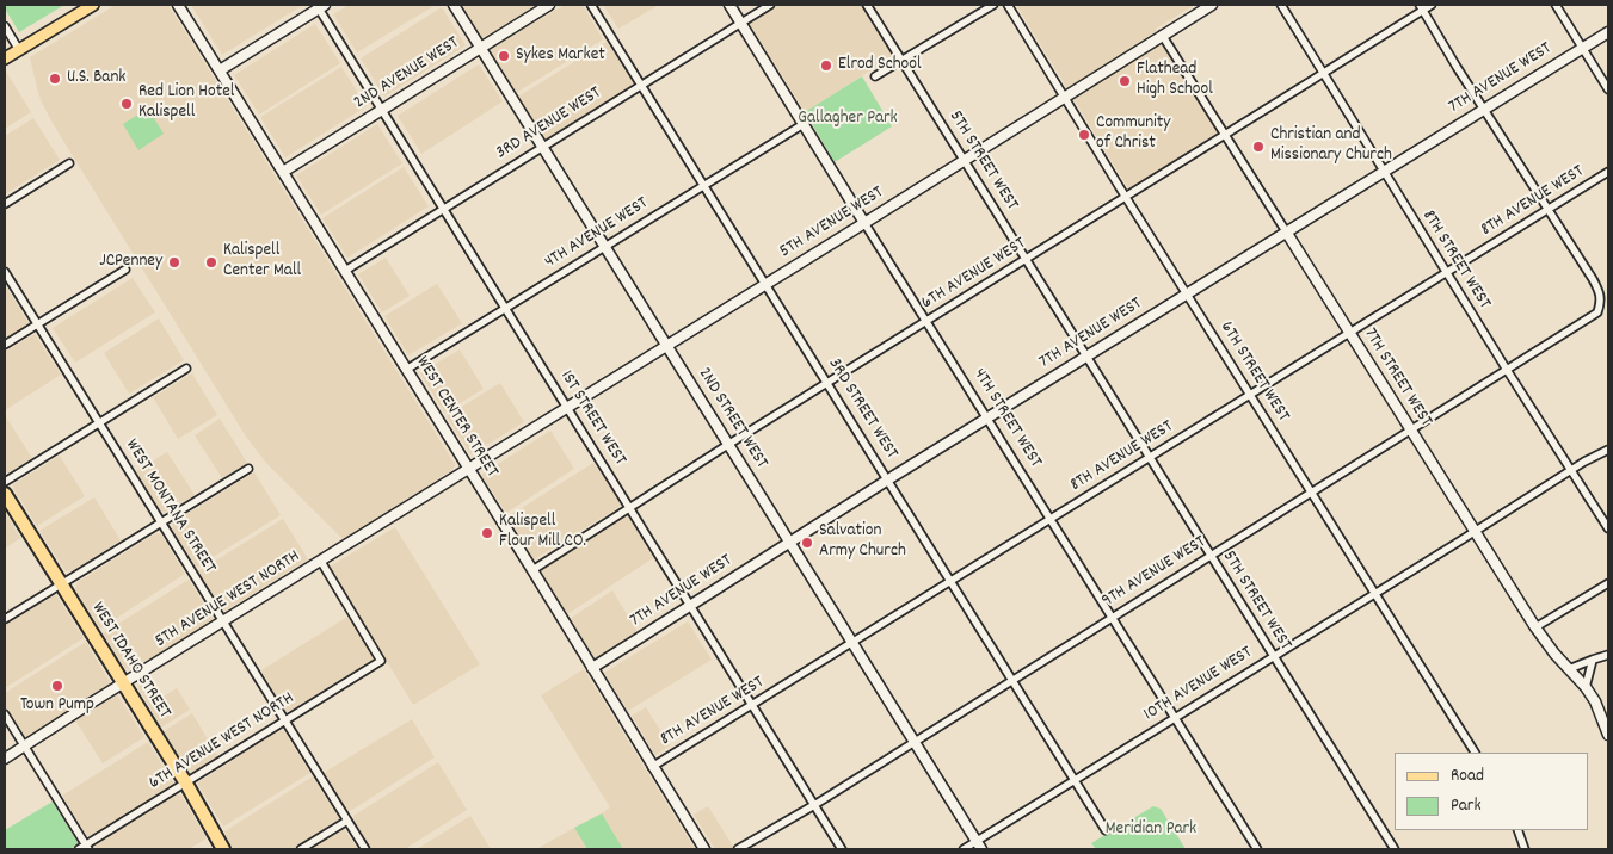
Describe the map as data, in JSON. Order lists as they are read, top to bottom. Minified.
{"streets":{"highway":["WEST IDAHO STREET"],"street":["2ND AVENUE WEST","7TH AVENUE WEST","3RD AVENUE WEST","5TH STREET WEST","8TH AVENUE WEST","5TH AVENUE WEST","4TH AVENUE WEST","8TH STREET WEST","6TH AVENUE WEST","6TH STREET WEST","7TH STREET WEST","3RD STREET WEST","WEST CENTER STREET","1ST STREET WEST","2ND STREET WEST","4TH STREET WEST","WEST MONTANA STREET","9TH AVENUE WEST","5TH AVENUE WEST NORTH","10TH AVENUE WEST","6TH AVENUE WEST NORTH"]},"crossings":[["2ND AVENUE WEST","WEST CENTER STREET"],["2ND AVENUE WEST","1ST STREET WEST"],["2ND AVENUE WEST","2ND STREET WEST"],["7TH AVENUE WEST","5TH STREET WEST"],["7TH AVENUE WEST","8TH STREET WEST"],["7TH AVENUE WEST","6TH STREET WEST"],["7TH AVENUE WEST","7TH STREET WEST"],["7TH AVENUE WEST","3RD STREET WEST"],["7TH AVENUE WEST","WEST CENTER STREET"],["7TH AVENUE WEST","1ST STREET WEST"],["7TH AVENUE WEST","2ND STREET WEST"],["7TH AVENUE WEST","4TH STREET WEST"],["3RD AVENUE WEST","3RD STREET WEST"],["3RD AVENUE WEST","WEST CENTER STREET"],["3RD AVENUE WEST","1ST STREET WEST"],["3RD AVENUE WEST","2ND STREET WEST"],["3RD AVENUE WEST","4TH STREET WEST"],["5TH STREET WEST","8TH AVENUE WEST"],["5TH STREET WEST","5TH AVENUE WEST"],["5TH STREET WEST","6TH AVENUE WEST"],["5TH STREET WEST","9TH AVENUE WEST"],["5TH STREET WEST","10TH AVENUE WEST"],["8TH AVENUE WEST","8TH STREET WEST"],["8TH AVENUE WEST","6TH STREET WEST"],["8TH AVENUE WEST","7TH STREET WEST"],["8TH AVENUE WEST","3RD STREET WEST"],["8TH AVENUE WEST","WEST CENTER STREET"],["8TH AVENUE WEST","1ST STREET WEST"],["8TH AVENUE WEST","2ND STREET WEST"],["8TH AVENUE WEST","4TH STREET WEST"],["8TH AVENUE WEST","9TH AVENUE WEST"],["5TH AVENUE WEST","6TH STREET WEST"],["5TH AVENUE WEST","7TH STREET WEST"],["5TH AVENUE WEST","3RD STREET WEST"],["5TH AVENUE WEST","WEST CENTER STREET"],["5TH AVENUE WEST","1ST STREET WEST"],["5TH AVENUE WEST","2ND STREET WEST"],["5TH AVENUE WEST","4TH STREET WEST"],["5TH AVENUE WEST","5TH AVENUE WEST NORTH"],["4TH AVENUE WEST","3RD STREET WEST"],["4TH AVENUE WEST","WEST CENTER STREET"],["4TH AVENUE WEST","1ST STREET WEST"],["4TH AVENUE WEST","2ND STREET WEST"],["4TH AVENUE WEST","4TH STREET WEST"],["8TH STREET WEST","6TH AVENUE WEST"],["8TH STREET WEST","9TH AVENUE WEST"],["8TH STREET WEST","10TH AVENUE WEST"],["6TH AVENUE WEST","6TH STREET WEST"],["6TH AVENUE WEST","7TH STREET WEST"],["6TH AVENUE WEST","3RD STREET WEST"],["6TH AVENUE WEST","WEST CENTER STREET"],["6TH AVENUE WEST","1ST STREET WEST"],["6TH AVENUE WEST","2ND STREET WEST"],["6TH AVENUE WEST","4TH STREET WEST"],["6TH STREET WEST","9TH AVENUE WEST"],["6TH STREET WEST","10TH AVENUE WEST"],["7TH STREET WEST","9TH AVENUE WEST"],["7TH STREET WEST","10TH AVENUE WEST"],["3RD STREET WEST","9TH AVENUE WEST"],["3RD STREET WEST","10TH AVENUE WEST"],["WEST CENTER STREET","5TH AVENUE WEST NORTH"],["1ST STREET WEST","9TH AVENUE WEST"],["2ND STREET WEST","9TH AVENUE WEST"],["2ND STREET WEST","10TH AVENUE WEST"],["4TH STREET WEST","9TH AVENUE WEST"],["4TH STREET WEST","10TH AVENUE WEST"],["WEST MONTANA STREET","5TH AVENUE WEST NORTH"],["WEST MONTANA STREET","6TH AVENUE WEST NORTH"],["5TH AVENUE WEST NORTH","WEST IDAHO STREET"],["5TH AVENUE WEST NORTH","6TH AVENUE WEST NORTH"],["WEST IDAHO STREET","6TH AVENUE WEST NORTH"]],"parks":["Gallagher Park","Meridian Park"],"places":["Sykes Market","Elrod School","U.S. Bank","Flathead High School","Red Lion Hotel Kalispell","Community of Christ","Christian and Missionary Church","JCPenney","Kalispell Center Mall","Kalispell Flour Mill CO.","Salvation Army Church","Town Pump"],"legend":["Road","Park"]}
